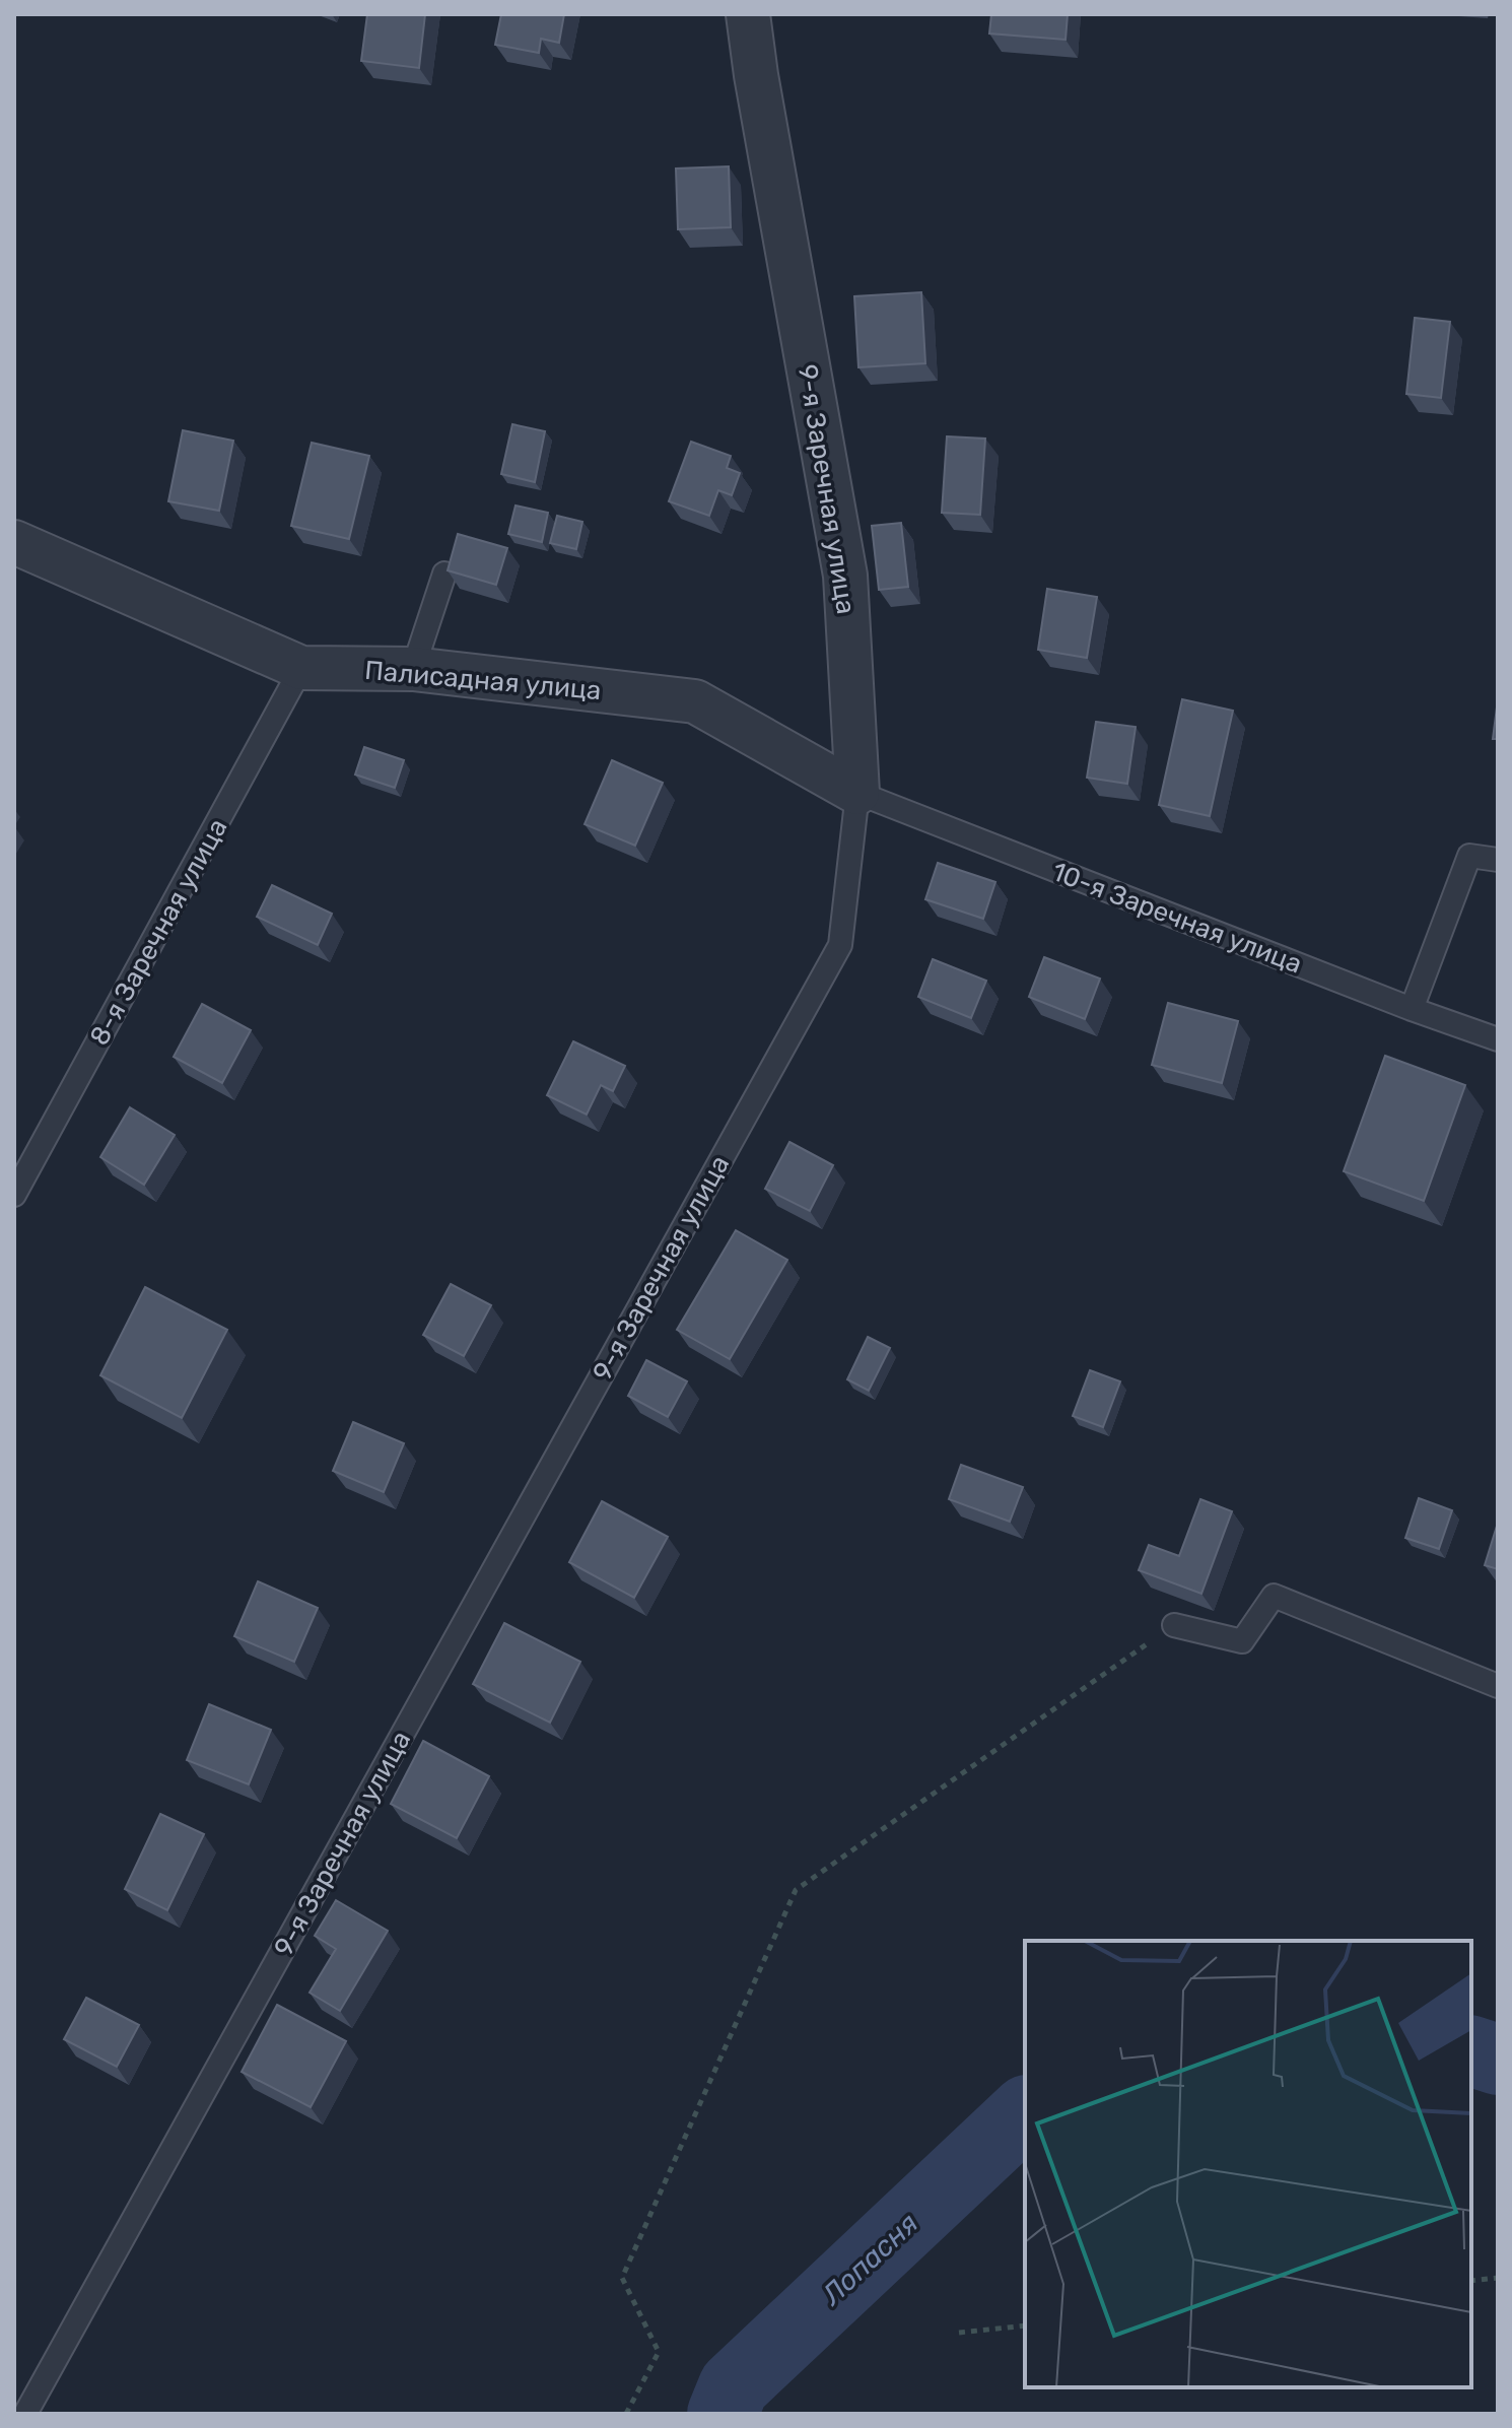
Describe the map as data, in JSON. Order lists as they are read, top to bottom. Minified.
{"streets":{"street":["9-я Заречная улица","Палисадная улица"],"lane":["10-я Заречная улица","8-я Заречная улица"]},"crossings":[["9-я Заречная улица","Палисадная улица"],["9-я Заречная улица","10-я Заречная улица"],["Палисадная улица","10-я Заречная улица"],["Палисадная улица","8-я Заречная улица"]],"water":["Лопасня"]}
